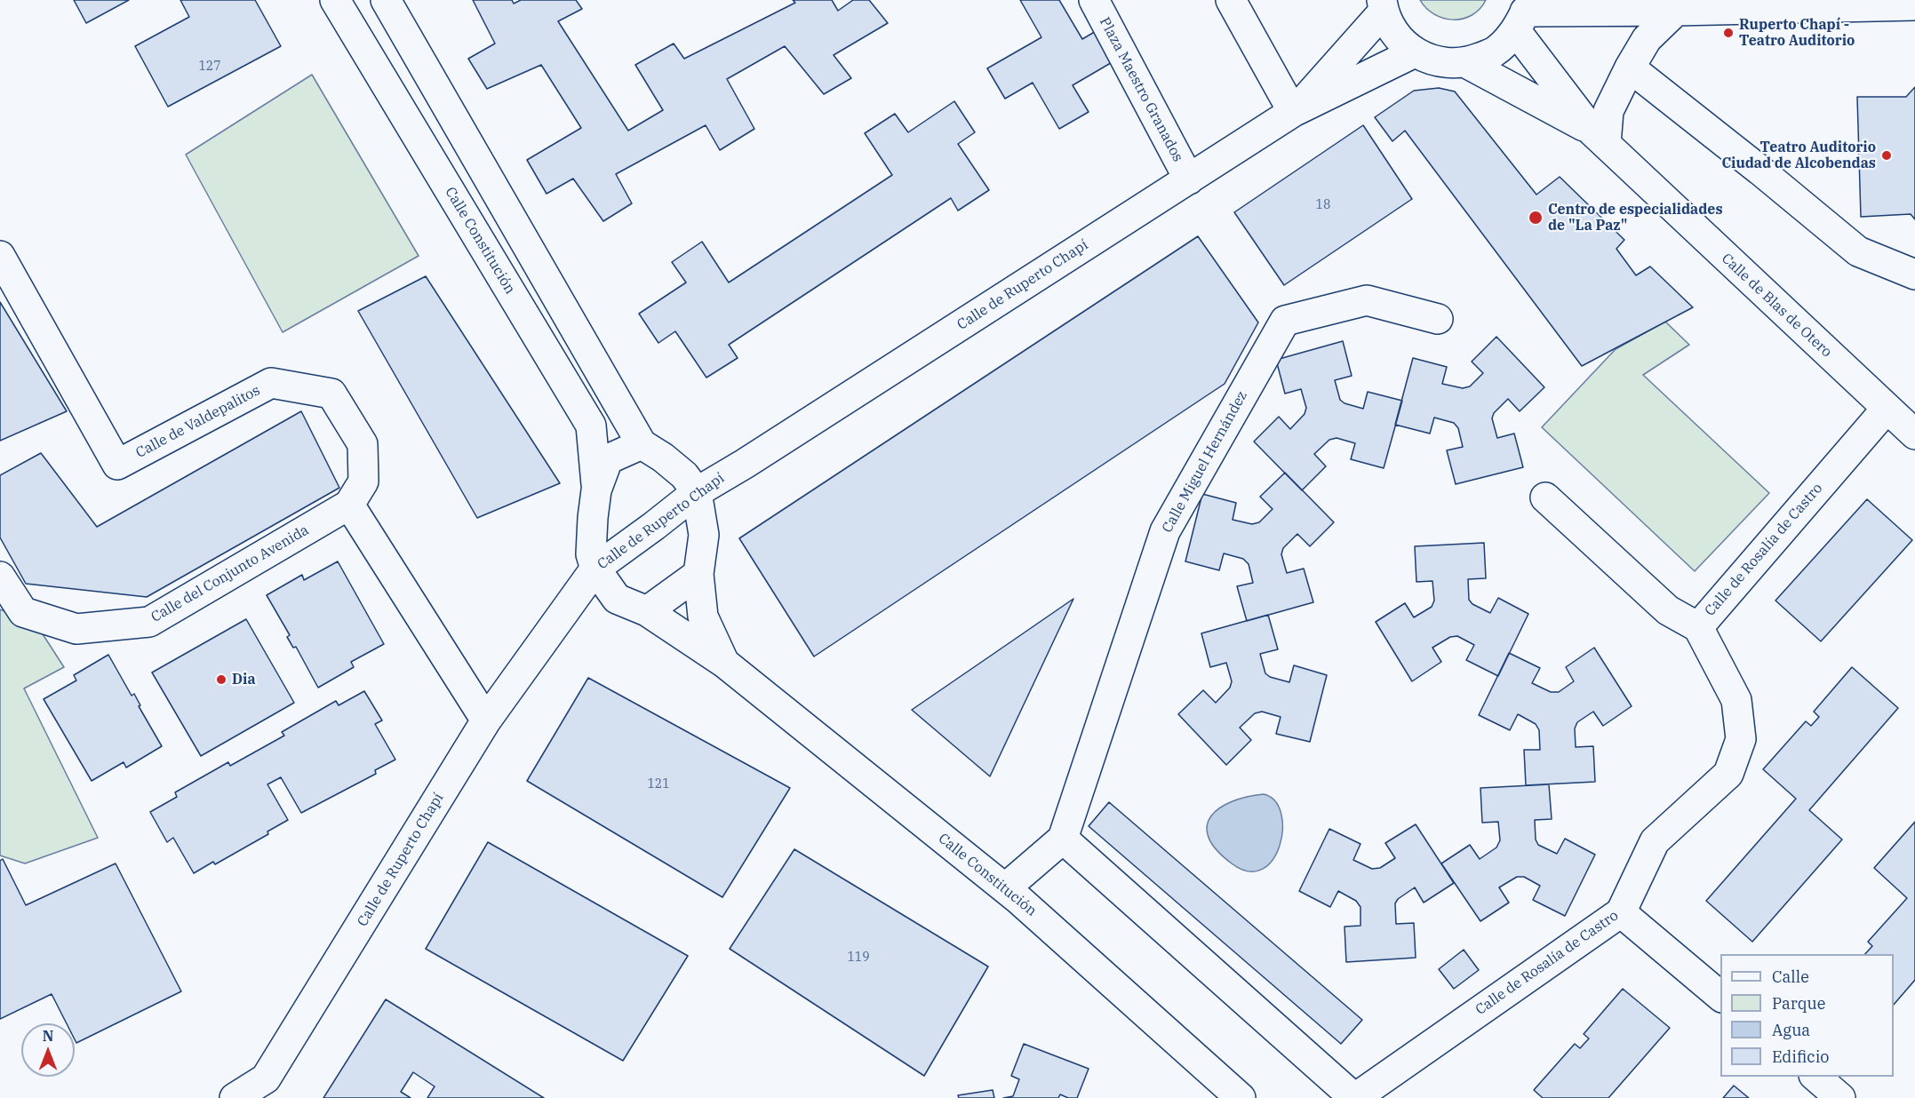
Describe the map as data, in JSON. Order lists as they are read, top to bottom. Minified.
{"streets":{"street":["Plaza Maestro Granados","Calle Constitución","Calle de Ruperto Chapí","Calle de Blas de Otero","Calle de Valdepalitos","Calle Miguel Hernández","Calle de Rosalía de Castro","Calle del Conjunto Avenida"]},"crossings":[["Plaza Maestro Granados","Calle de Ruperto Chapí"],["Calle Constitución","Calle de Ruperto Chapí"],["Calle de Blas de Otero","Calle de Rosalía de Castro"],["Calle de Valdepalitos","Calle del Conjunto Avenida"]],"places":["Ruperto Chapí - Teatro Auditorio","Teatro Auditorio Ciudad de Alcobendas","Centro de especialidades de \"La Paz\"","Dia"],"house_numbers":["127","18","121","119"],"legend":["Calle","Parque","Agua","Edificio"],"north":"top"}
